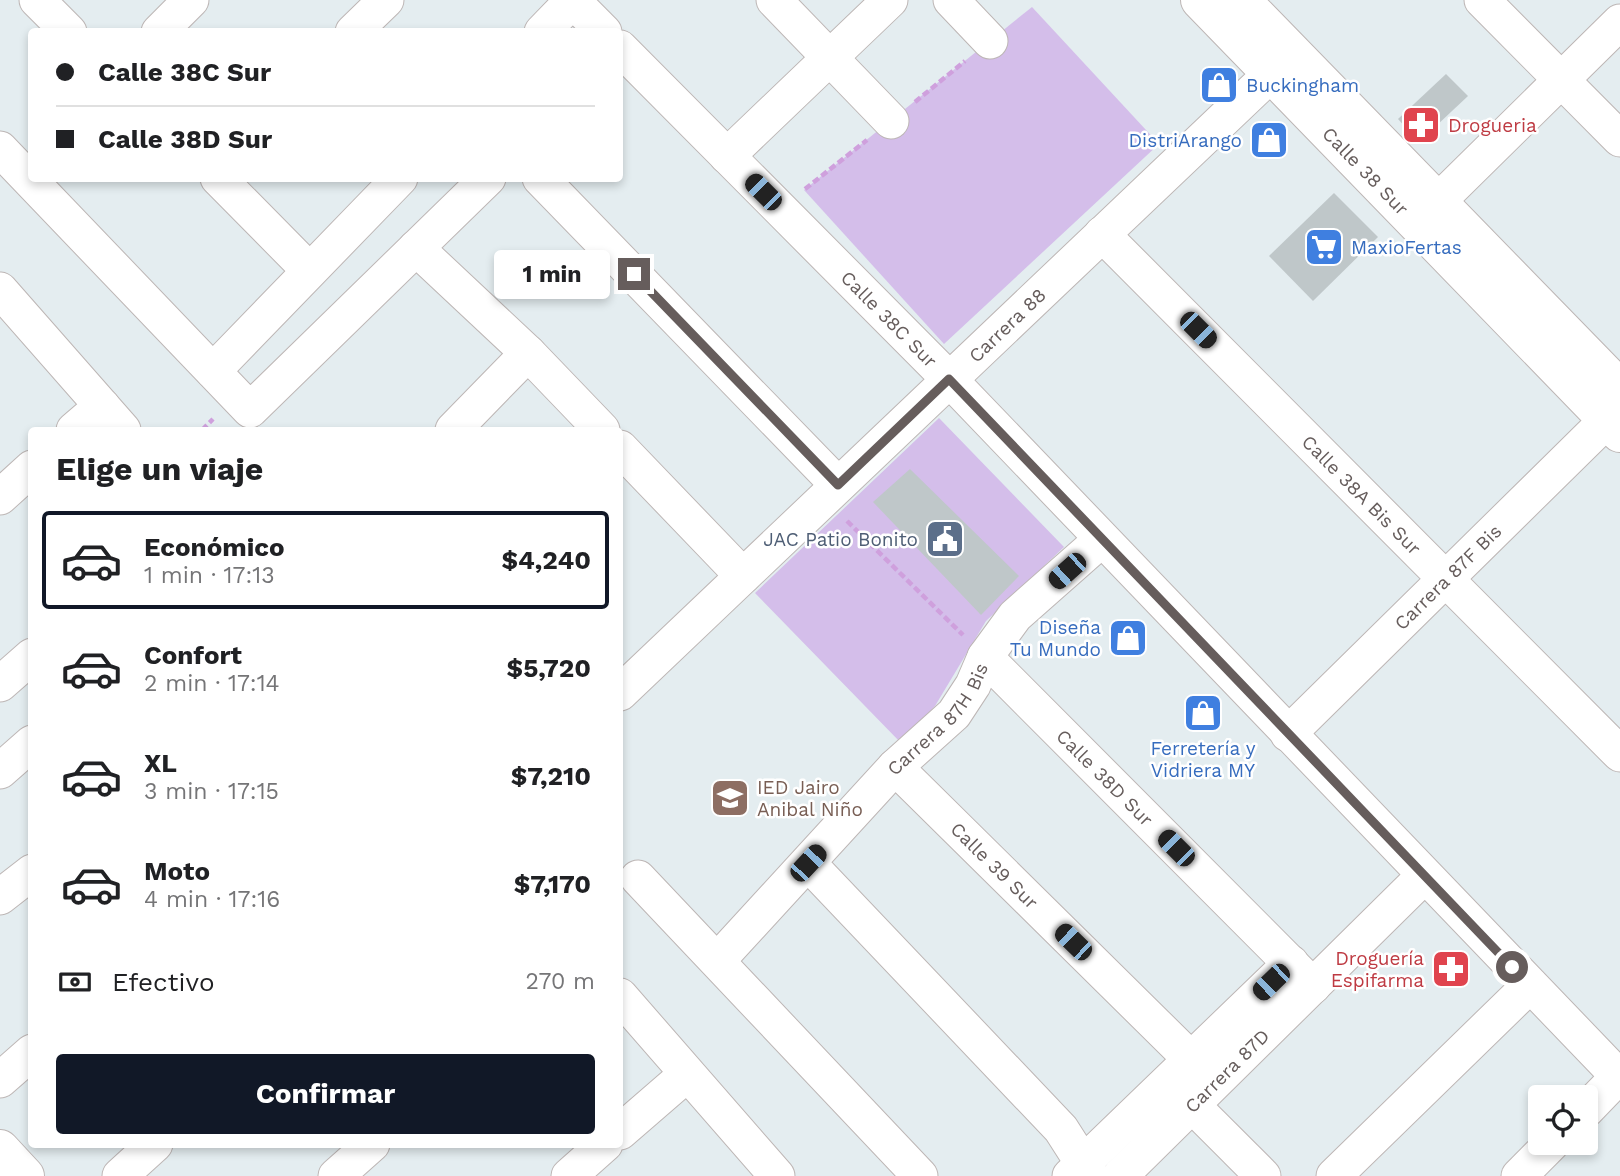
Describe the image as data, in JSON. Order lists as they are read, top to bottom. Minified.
{"streets":{"street":["Calle 38 Sur","Calle 38C Sur","Carrera 88","Calle 38A Bis Sur","Carrera 87F Bis","Carrera 87H Bis","Calle 38D Sur","Calle 39 Sur","Carrera 87D"]},"crossings":[["Calle 38 Sur","Carrera 88"],["Calle 38 Sur","Carrera 87F Bis"],["Calle 38C Sur","Carrera 88"],["Calle 38C Sur","Carrera 87F Bis"],["Calle 38C Sur","Carrera 87H Bis"],["Calle 38C Sur","Carrera 87D"],["Carrera 88","Calle 38A Bis Sur"],["Calle 38A Bis Sur","Carrera 87F Bis"],["Carrera 87H Bis","Calle 38D Sur"],["Carrera 87H Bis","Calle 39 Sur"],["Calle 38D Sur","Carrera 87D"],["Calle 39 Sur","Carrera 87D"]],"places":{"shop":["Buckingham","DistriArango","Diseña Tu Mundo","Ferretería y Vidriera MY"],"pharmacy":["Drogueria","Droguería Espifarma"],"supermarket":["MaxioFertas"],"public building":["JAC Patio Bonito"],"school or university":["IED Jairo Anibal Niño"]},"page":{"banner":["Calle 38C Sur","Calle 38D Sur"],"bubble":"1 min","heading":"Elige un viaje","list":[{"name":"Económico","note":"1 min · 17:13","value":"$4,240"},{"name":"Confort","note":"2 min · 17:14","value":"$5,720"},{"name":"XL","note":"3 min · 17:15","value":"$7,210"},{"name":"Moto","note":"4 min · 17:16","value":"$7,170"}],"pay":["Efectivo","270 m"],"buttons":"Confirmar"}}
